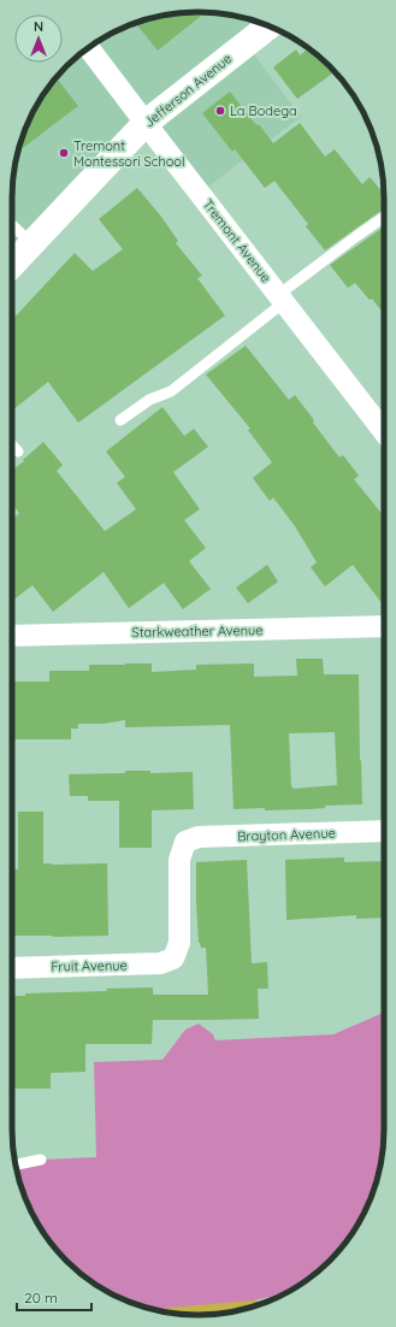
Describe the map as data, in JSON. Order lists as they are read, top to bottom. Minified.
{"streets":{"street":["Jefferson Avenue","Tremont Avenue","Starkweather Avenue","Brayton Avenue","Fruit Avenue"]},"crossings":[["Jefferson Avenue","Tremont Avenue"],["Brayton Avenue","Fruit Avenue"]],"places":["La Bodega","Tremont Montessori School"],"scale_bar":"20 m","north":"top"}
